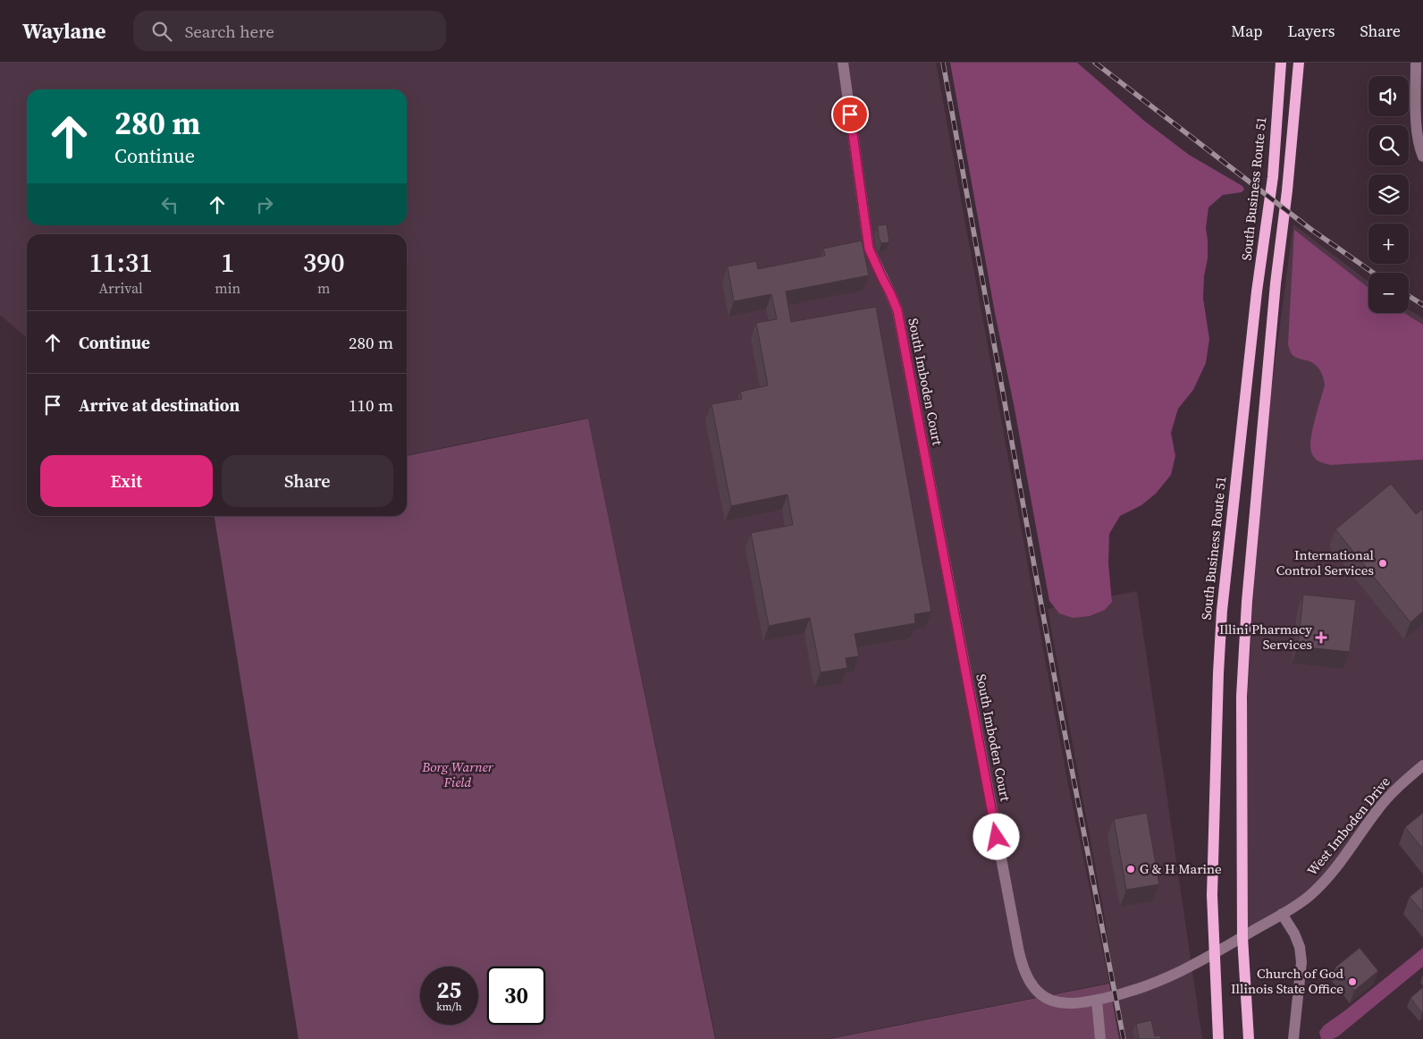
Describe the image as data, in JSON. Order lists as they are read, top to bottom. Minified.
{"streets":{"main road":["South Business Route 51"],"street":["South Imboden Court","West Imboden Drive"]},"crossings":[["South Business Route 51","South Imboden Court"],["South Imboden Court","West Imboden Drive"]],"parks":["Borg Warner Field"],"places":{"other":["International Control Services","G & H Marine","Church of God Illinois State Office"],"health":["Illini Pharmacy Services"]},"page":{"header":"Waylane","search":"Search here","nav":["Map","Layers","Share"],"map_buttons":["+","−"],"turn":["280 m","Continue"],"eta":["11:31","Arrival","1","min","390","m"],"list":[{"name":"Continue","value":"280 m"},{"name":"Arrive at destination","value":"110 m"}],"buttons":["Exit","Share"],"speed":"25 km/h","limit":"30"}}
